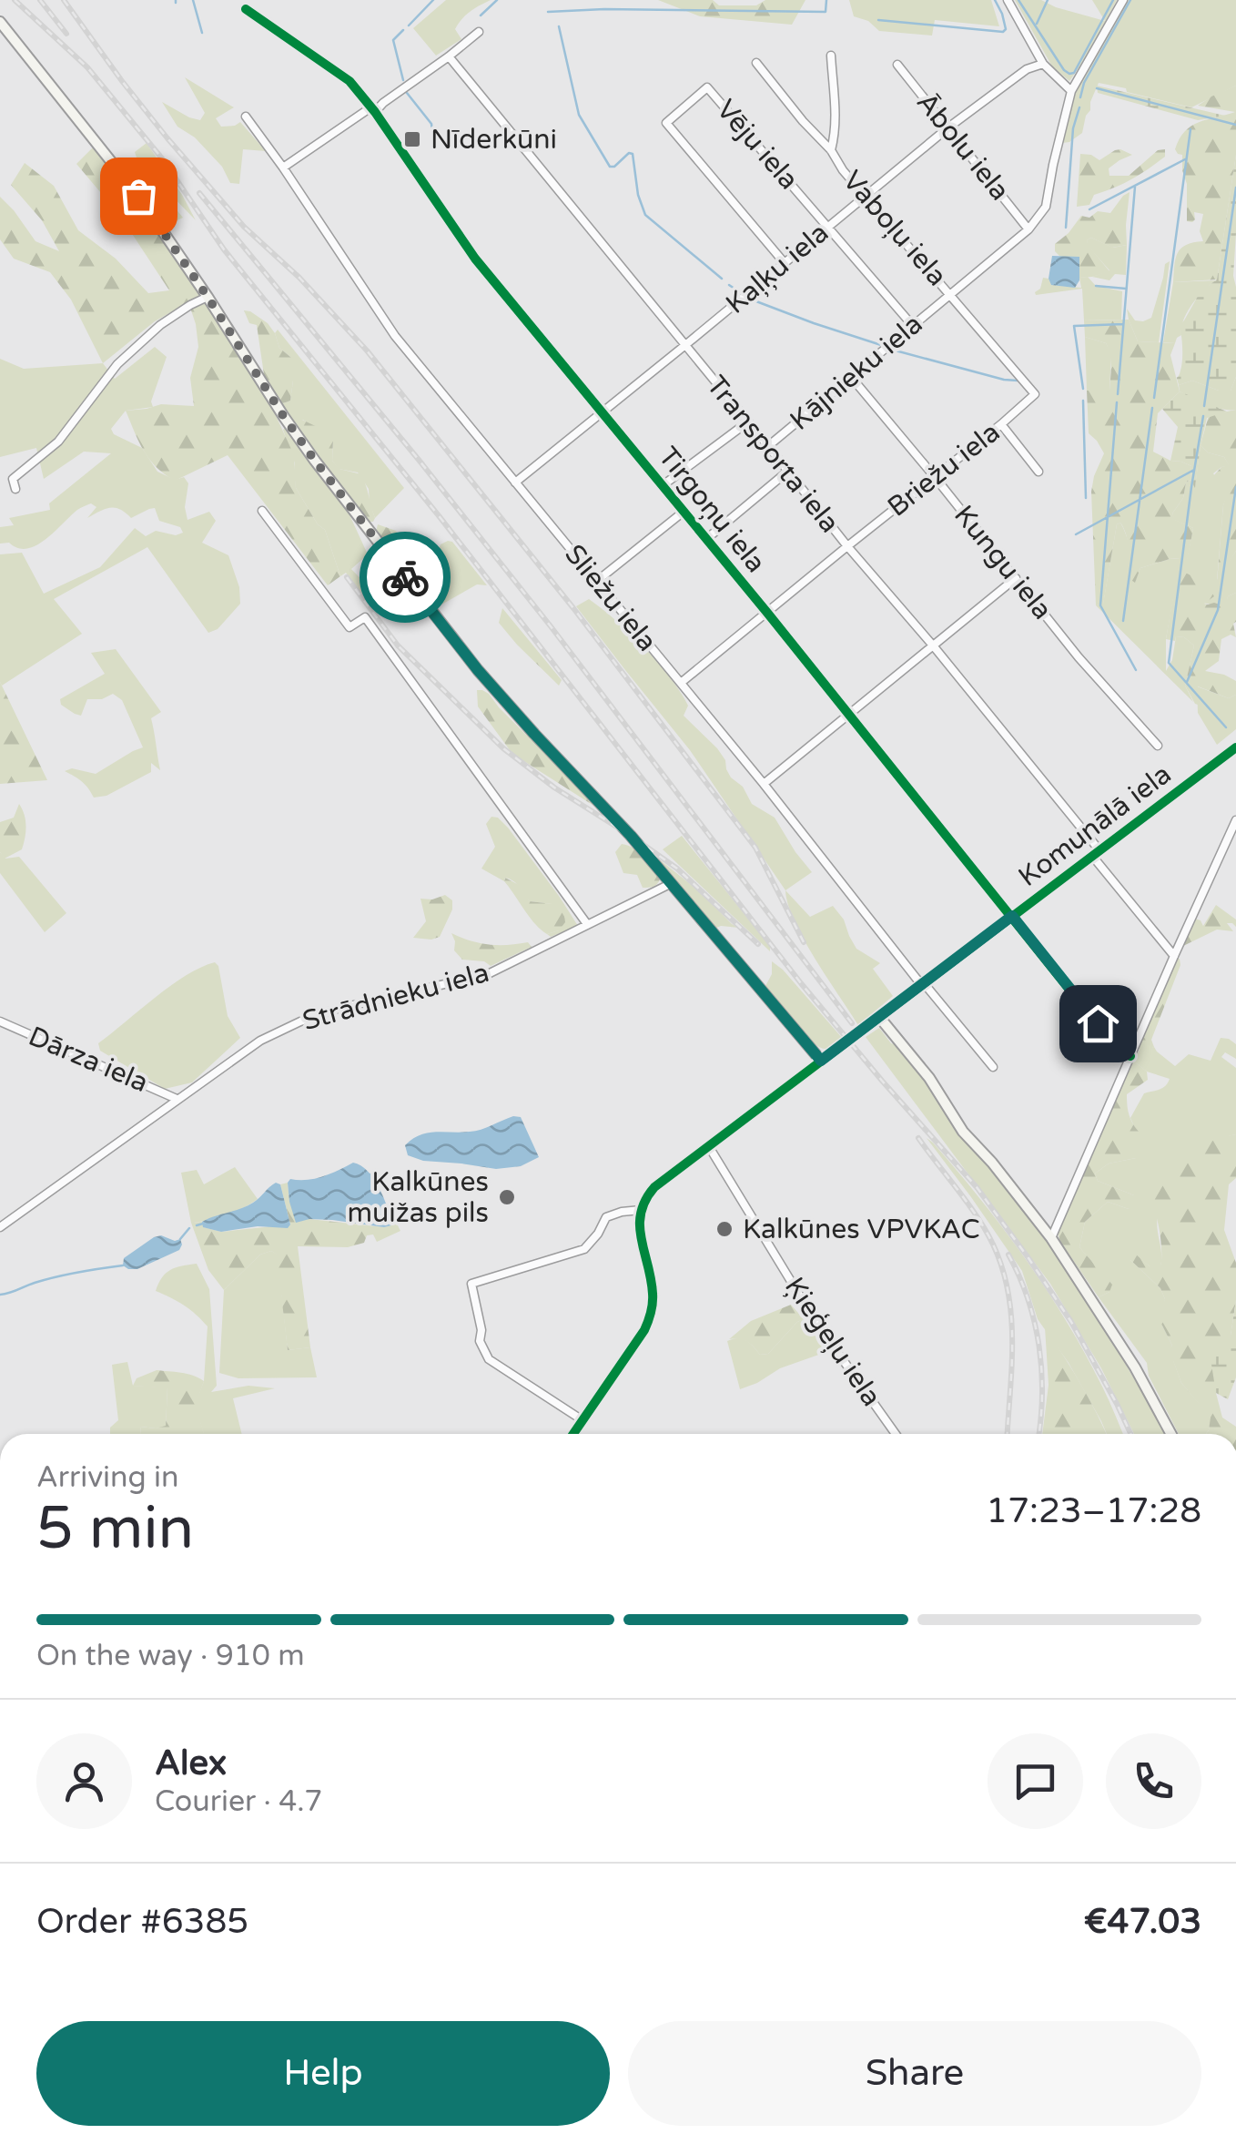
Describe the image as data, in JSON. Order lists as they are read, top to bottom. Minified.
{"streets":{"main road":["Komunālā iela"],"street":["Vēju iela","Ābolu iela","Vaboļu iela","Kaļķu iela","Kājnieku iela","Transporta iela","Briežu iela","Tirgoņu iela","Kungu iela","Sliežu iela","Strādnieku iela","Dārza iela","Ķieģeļu iela"]},"crossings":[["Vēju iela","Kaļķu iela"],["Vēju iela","Kājnieku iela"],["Ābolu iela","Kaļķu iela"],["Ābolu iela","Kājnieku iela"],["Vaboļu iela","Kaļķu iela"],["Vaboļu iela","Kājnieku iela"],["Vaboļu iela","Briežu iela"],["Kaļķu iela","Transporta iela"],["Kaļķu iela","Tirgoņu iela"],["Kaļķu iela","Sliežu iela"],["Kājnieku iela","Transporta iela"],["Kājnieku iela","Kungu iela"],["Transporta iela","Briežu iela"],["Transporta iela","Komunālā iela"],["Briežu iela","Tirgoņu iela"],["Briežu iela","Kungu iela"],["Briežu iela","Sliežu iela"],["Tirgoņu iela","Komunālā iela"],["Sliežu iela","Komunālā iela"],["Komunālā iela","Ķieģeļu iela"],["Strādnieku iela","Dārza iela"]],"places":{"transit":["Nīderkūni"],"other":["Kalkūnes muižas pils","Kalkūnes VPVKAC"]},"page":{"heading":["5 min","Arriving in","17:23–17:28"],"panel":["Alex","Courier · 4.7","Order #6385","€47.03"],"bar":"On the way · 910 m","buttons":["Help","Share"]}}
